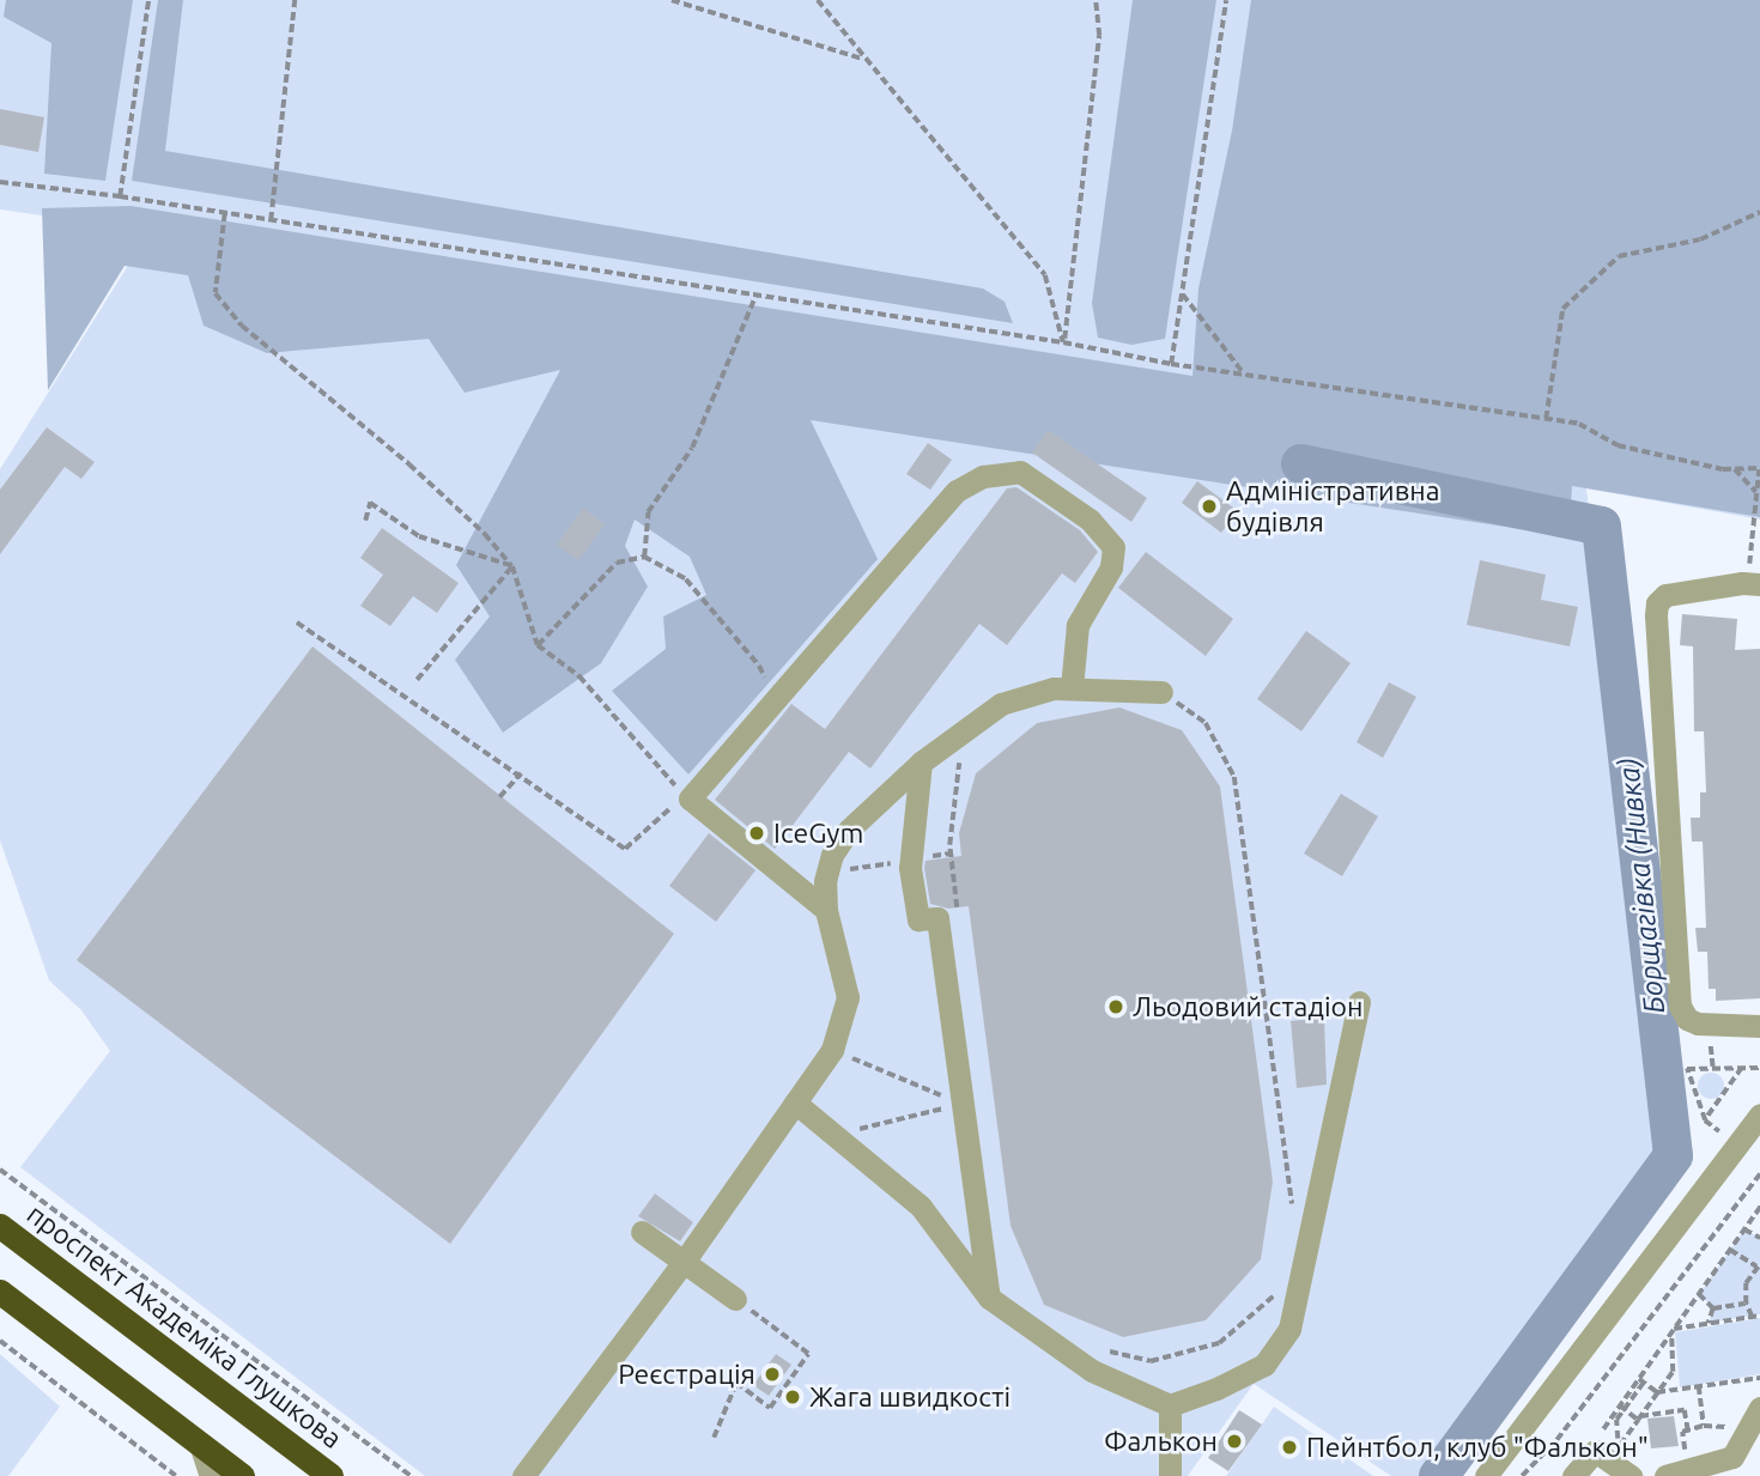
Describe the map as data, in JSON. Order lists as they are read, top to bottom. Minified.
{"streets":{"highway":["проспект Академіка Глушкова"]},"water":["Борщагівка (Нивка)"],"places":["Адміністративна будівля","IceGym","Льодовий стадіон","Реєстрація","Жага швидкості","Фалькон","Пейнтбол, клуб \"Фалькон\""]}
